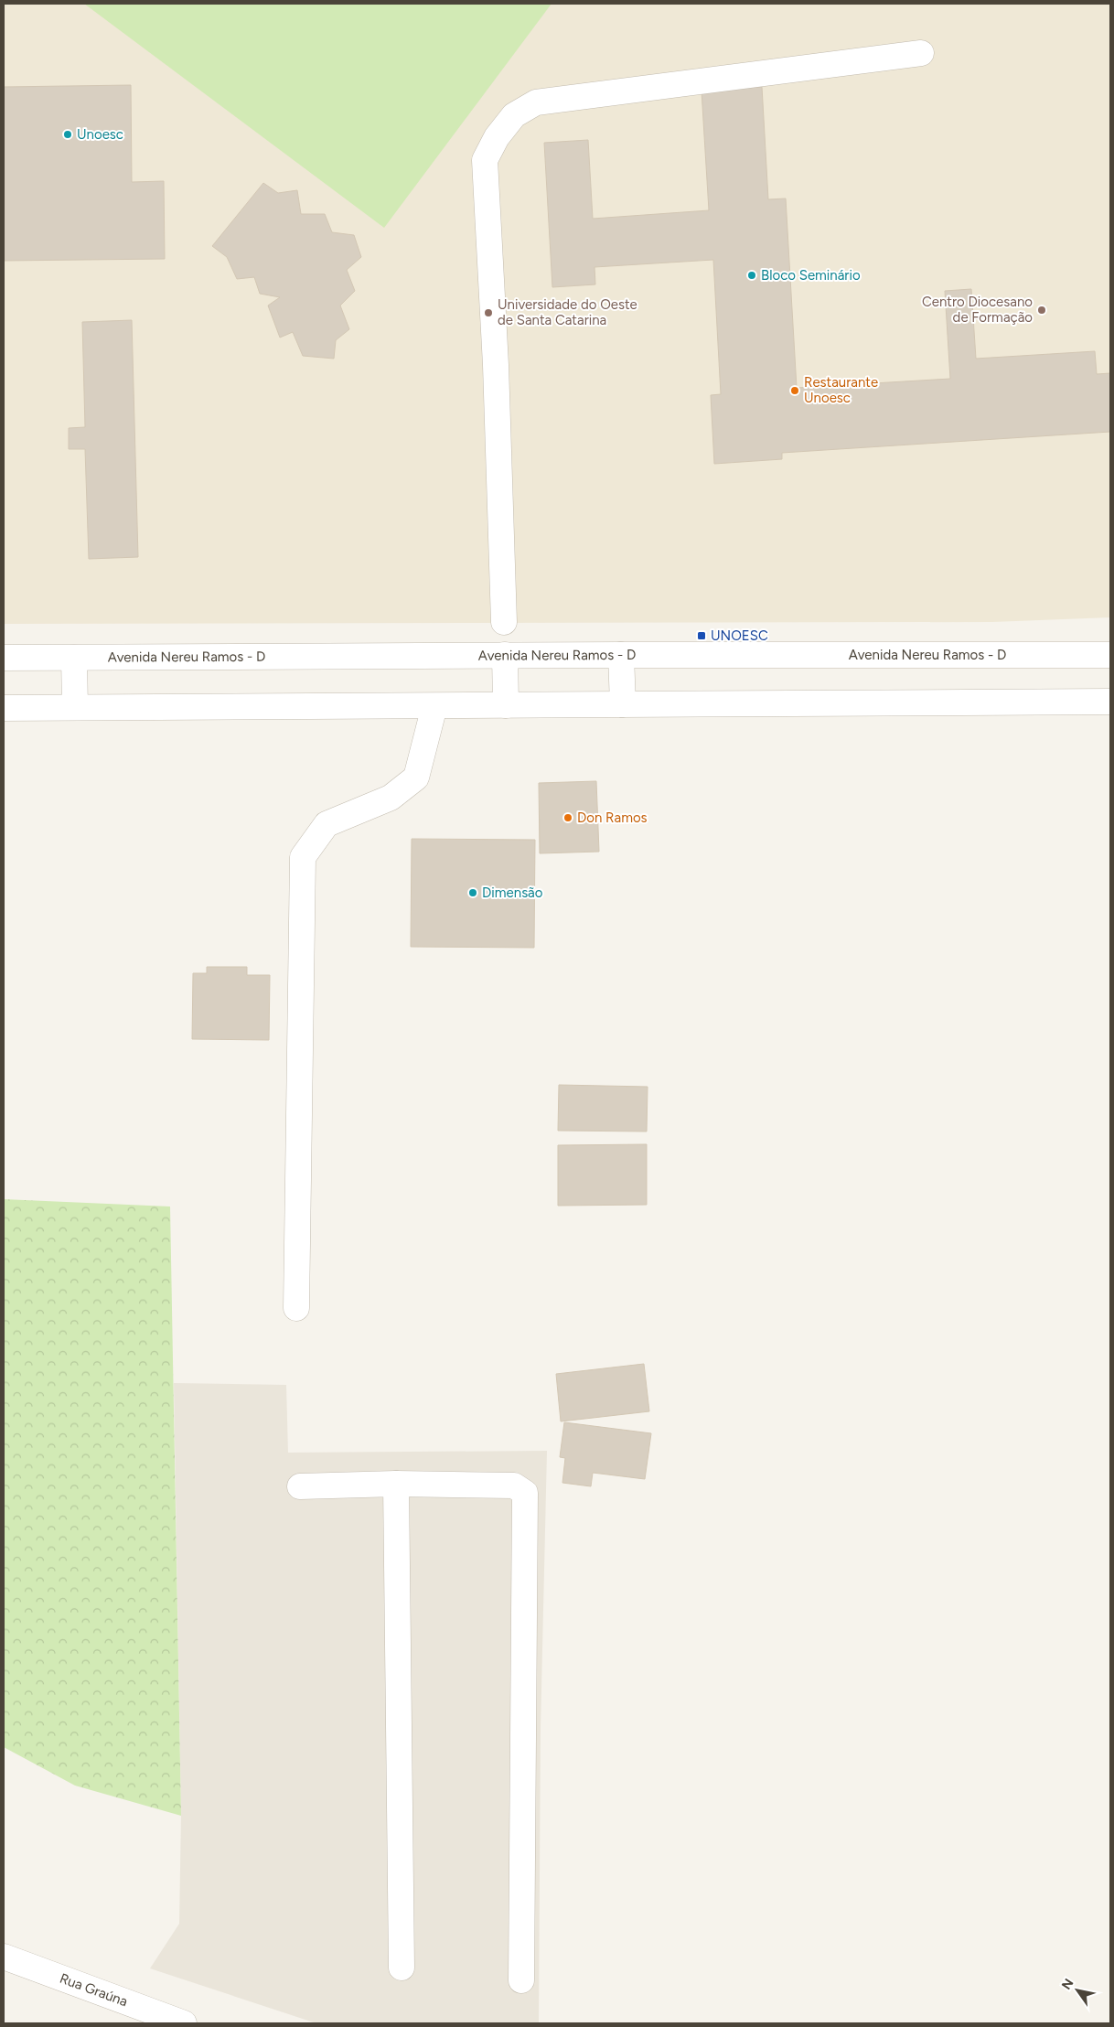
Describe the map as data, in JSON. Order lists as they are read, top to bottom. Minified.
{"streets":{"street":["Avenida Nereu Ramos - D","Rua Graúna"]},"places":{"other":["Unoesc","Bloco Seminário","Centro Diocesano de Formação","Universidade do Oeste de Santa Catarina","Restaurante Unoesc","Don Ramos","Dimensão"],"transit":["UNOESC"]},"north":"top left"}
